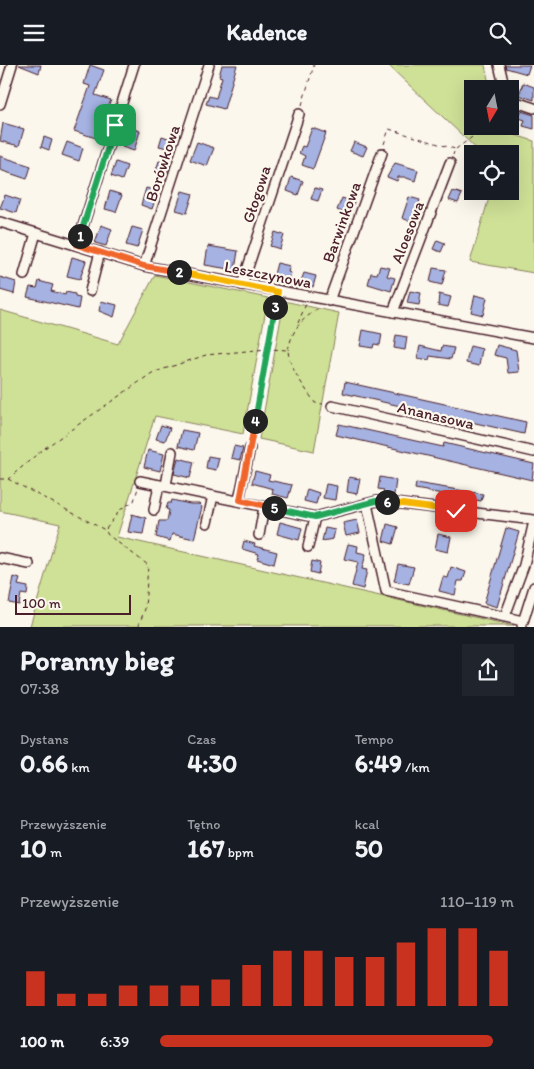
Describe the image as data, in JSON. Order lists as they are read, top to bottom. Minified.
{"streets":{"street":["Borówkowa","Głogowa","Barwinkowa","Aloesowa","Leszczynowa","Ananasowa"]},"crossings":[["Borówkowa","Leszczynowa"],["Głogowa","Leszczynowa"],["Barwinkowa","Leszczynowa"],["Aloesowa","Leszczynowa"]],"scale_bar":"100 m","north":"bottom","page":{"header":"Kadence","pins":["1","2","3","4","6","5"],"scale":"100 m","heading":["Poranny bieg","07:38"],"stats":[["Dystans","0.66 km"],["Czas","4:30"],["Tempo","6:49 /km"],["Przewyższenie","10 m"],["Tętno","167 bpm"],["kcal","50"]],"chart":["Przewyższenie","110–119 m"],"list":[{"name":"100 m","note":"6:39"}]}}
